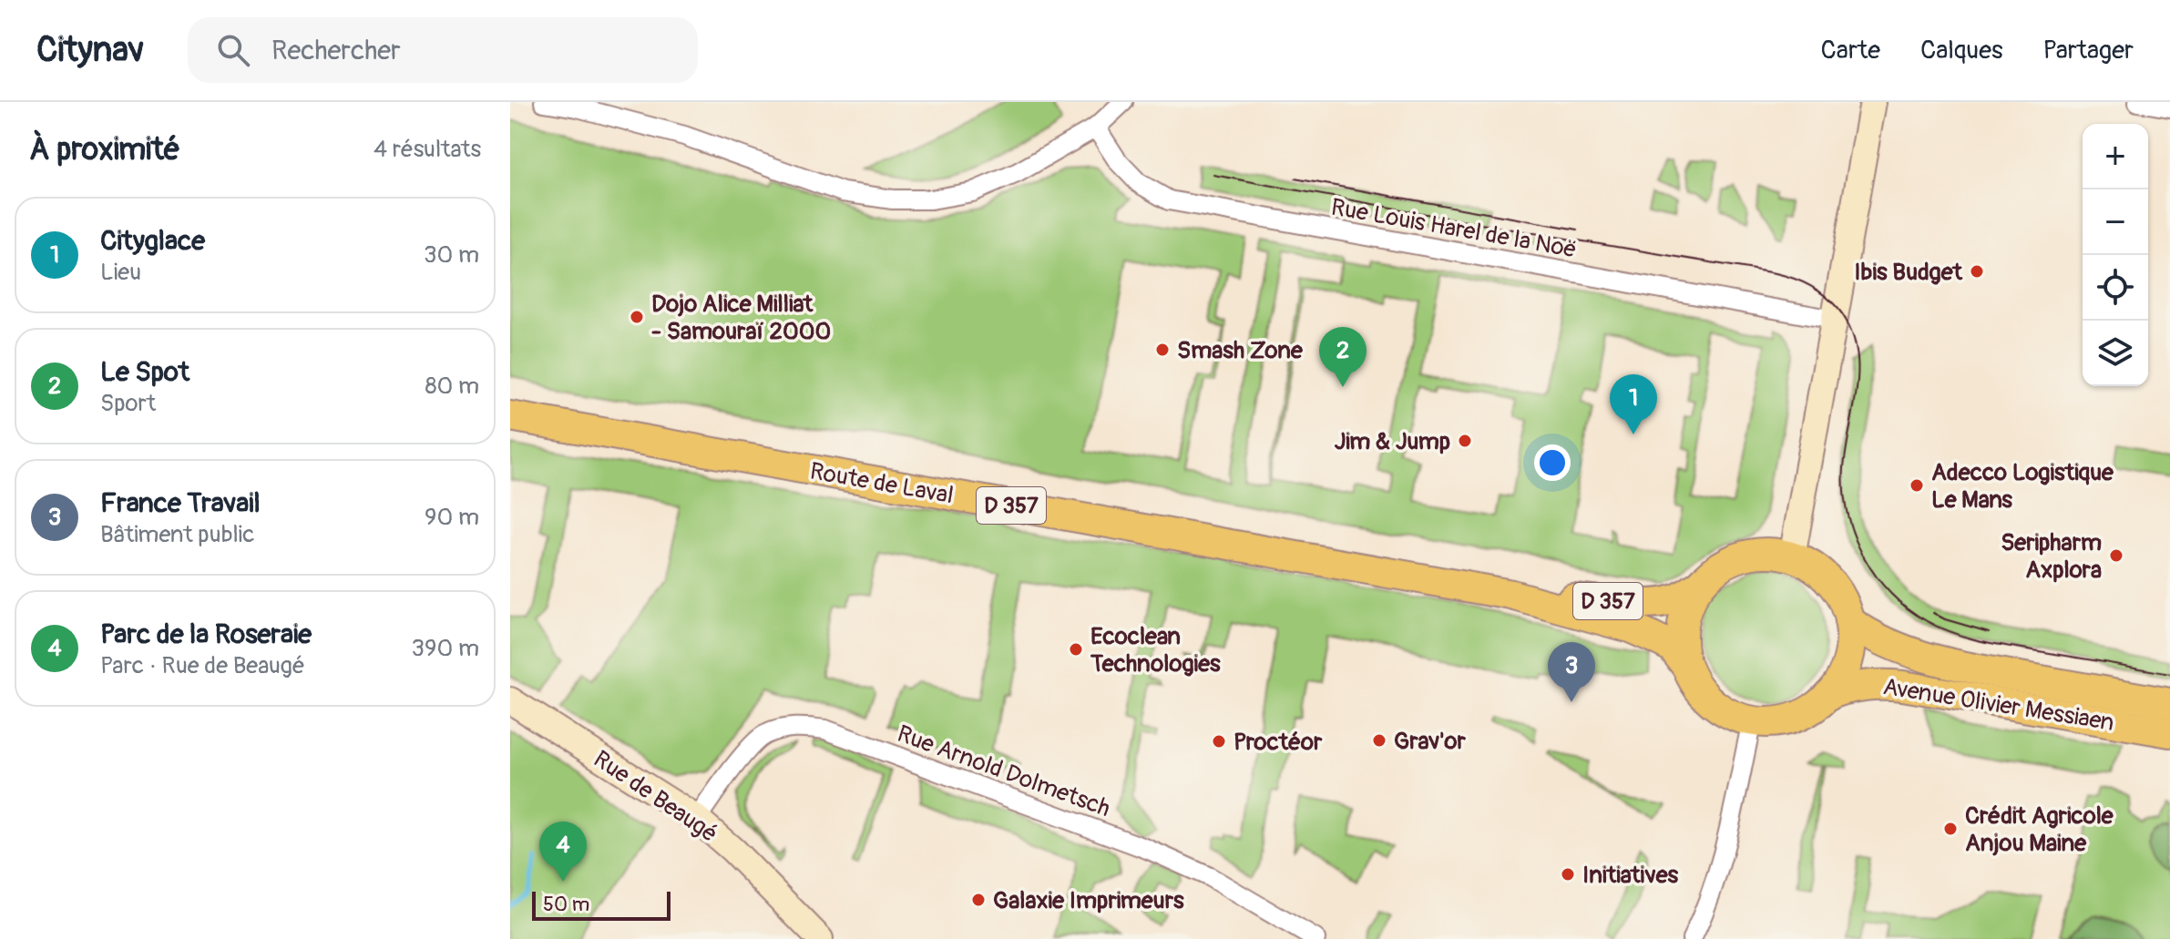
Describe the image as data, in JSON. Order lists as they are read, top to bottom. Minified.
{"streets":{"main road":["Route de Laval","D 357","Avenue Olivier Messiaen"],"street":["Rue Louis Harel de la Noë","Rue Arnold Dolmetsch","Rue de Beaugé"]},"crossings":[["Route de Laval","Avenue Olivier Messiaen"],["Rue Arnold Dolmetsch","Rue de Beaugé"]],"places":["Ibis Budget","Dojo Alice Milliat - Samouraï 2000","Smash Zone","Jim & Jump","Adecco Logistique Le Mans","Seripharm Axplora","Ecoclean Technologies","Grav'or","Proctéor","Crédit Agricole Anjou Maine","Initiatives","Galaxie Imprimeurs"],"scale_bar":"50 m","page":{"header":"Citynav","search":"Rechercher","nav":["Carte","Calques","Partager"],"heading":["À proximité","4 résultats"],"map_buttons":["+","−"],"list":[{"mark":"1","name":"Cityglace","note":"Lieu","value":"30 m"},{"mark":"2","name":"Le Spot","note":"Sport","value":"80 m"},{"mark":"3","name":"France Travail","note":"Bâtiment public","value":"90 m"},{"mark":"4","name":"Parc de la Roseraie","note":"Parc · Rue de Beaugé","value":"390 m"}],"pins":["2","1","3","4"],"scale":"50 m"}}
